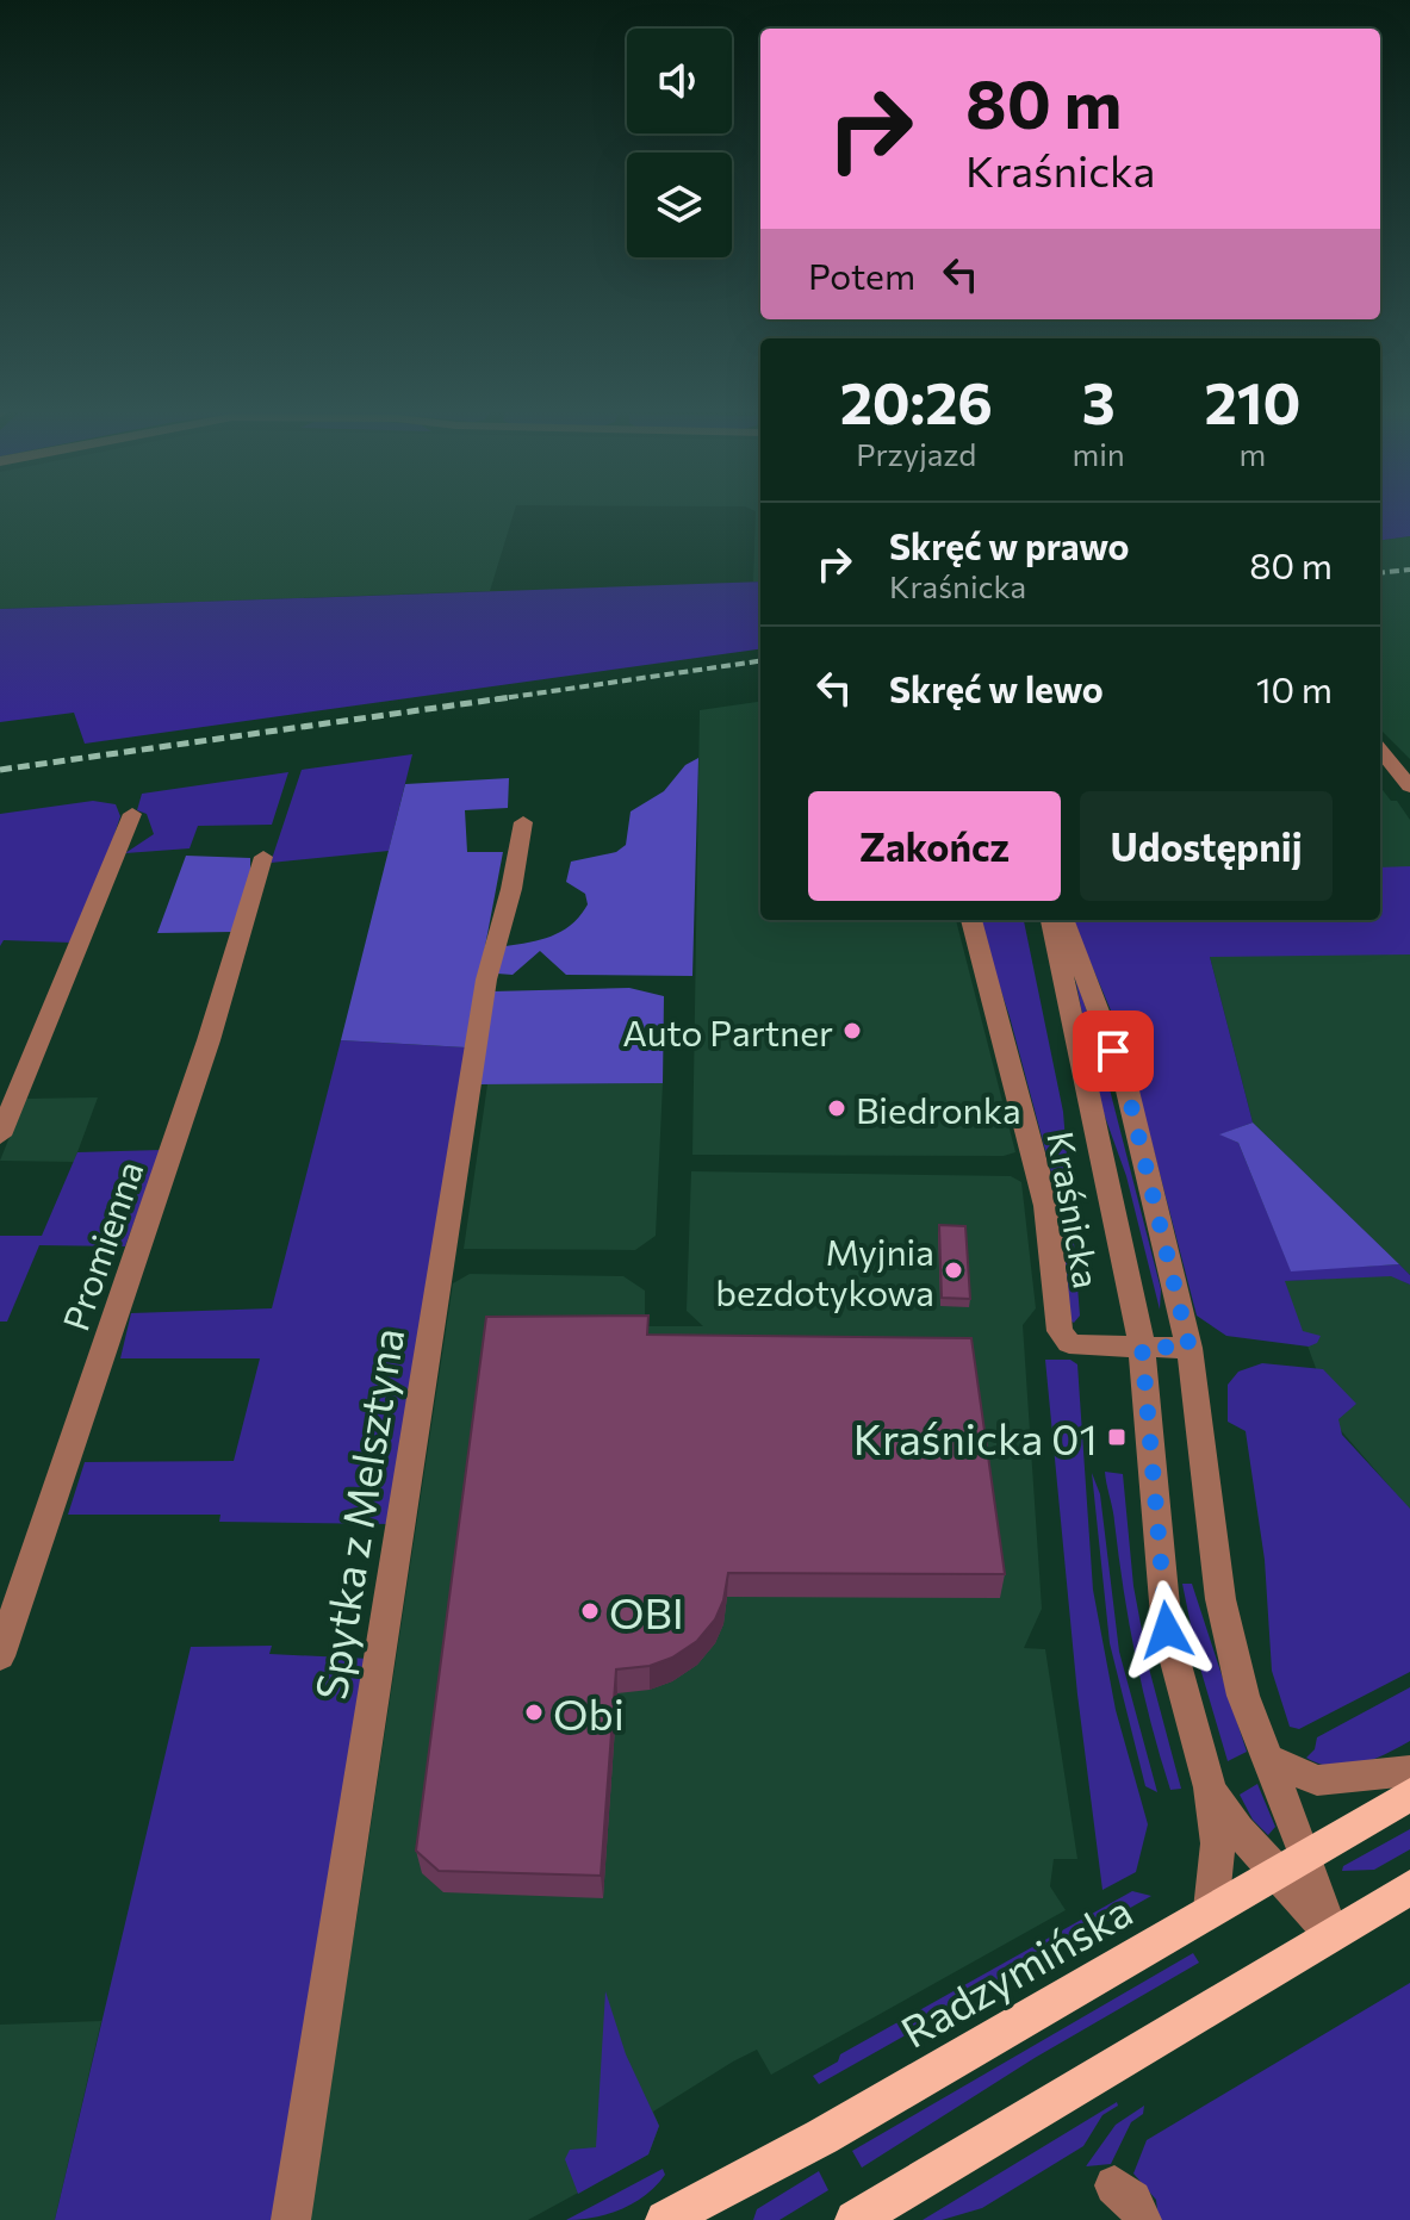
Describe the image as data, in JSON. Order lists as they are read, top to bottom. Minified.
{"streets":{"main road":["Radzymińska"],"street":["Kraśnicka","Promienna","Spytka z Melsztyna"]},"places":{"other":["Auto Partner","Biedronka","Myjnia bezdotykowa","OBI","Obi"],"transit":["Kraśnicka 01"]},"page":{"turn":["80 m","Kraśnicka"],"then":"Potem","eta":["20:26","Przyjazd","3","min","210","m"],"list":[{"name":"Skręć w prawo","note":"Kraśnicka","value":"80 m"},{"name":"Skręć w lewo","value":"10 m"}],"buttons":["Zakończ","Udostępnij"]}}
